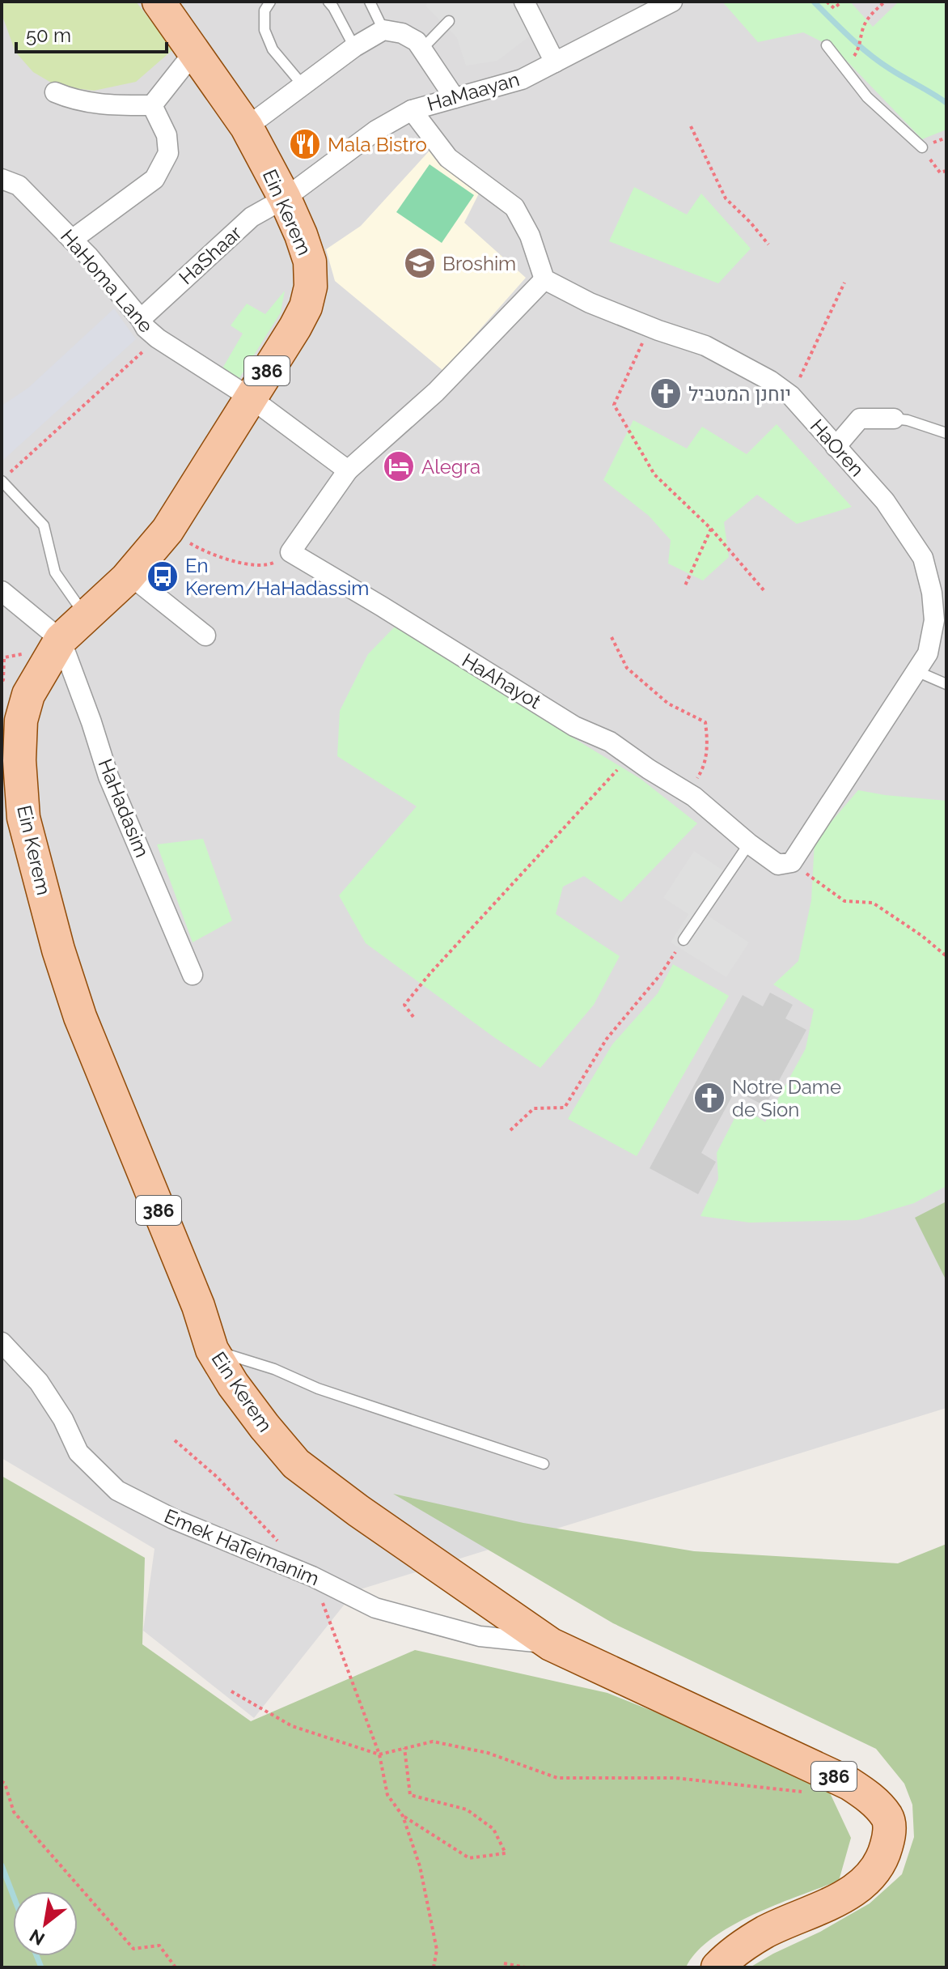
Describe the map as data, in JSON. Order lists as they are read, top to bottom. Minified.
{"streets":{"main road":["Ein Kerem","386"],"street":["HaMaayan","HaShaar","HaHoma Lane","HaOren","HaAhayot","HaHadasim","Emek HaTeimanim"]},"crossings":[["HaMaayan","Ein Kerem"],["HaMaayan","HaShaar"],["Ein Kerem","HaShaar"],["Ein Kerem","HaHoma Lane"],["Ein Kerem","386"],["Ein Kerem","HaHadasim"],["Ein Kerem","Emek HaTeimanim"],["HaShaar","HaHoma Lane"],["386","Emek HaTeimanim"],["HaOren","HaAhayot"]],"places":{"restaurant":["Mala Bistro"],"school or university":["Broshim"],"church":["יוחנן המטביל","Notre Dame de Sion"],"hotel":["Alegra"],"bus stop":["En Kerem/HaHadassim"]},"scale_bar":"50 m","north":"bottom left"}
